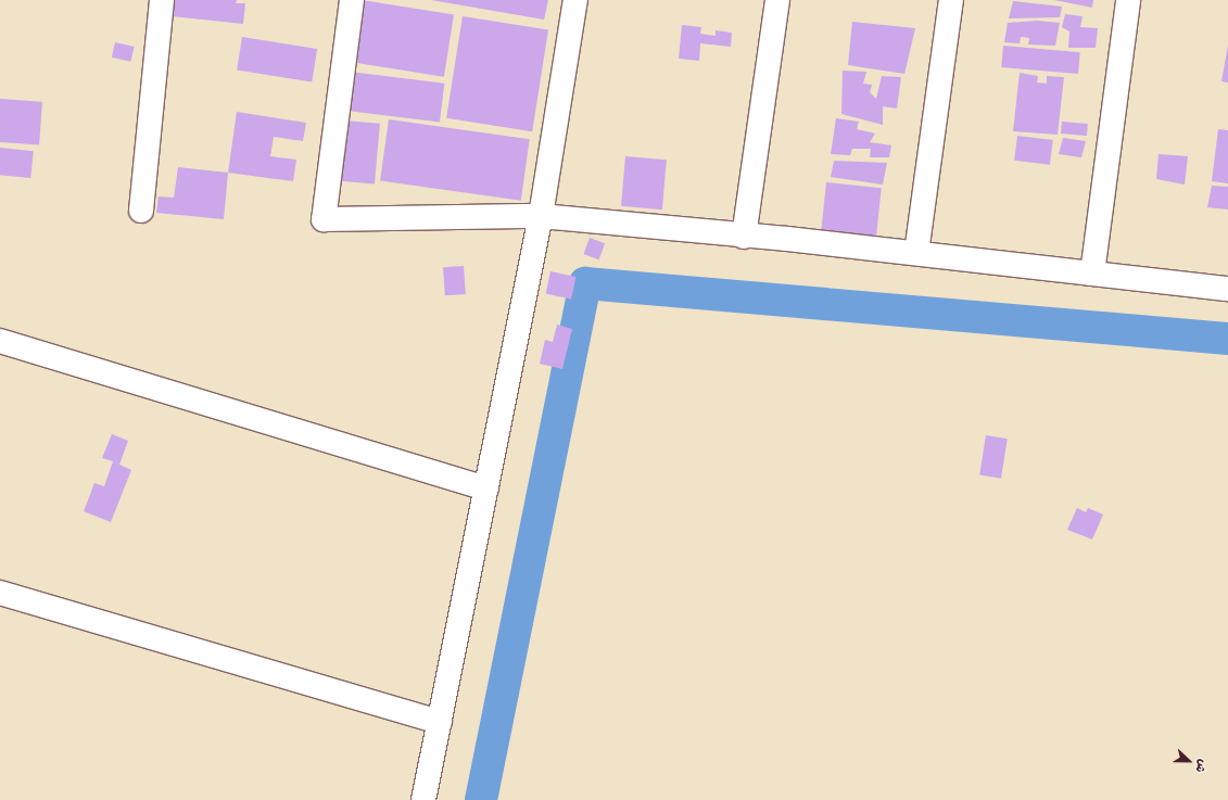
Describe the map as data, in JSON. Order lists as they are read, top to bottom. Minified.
{"north":"right"}
